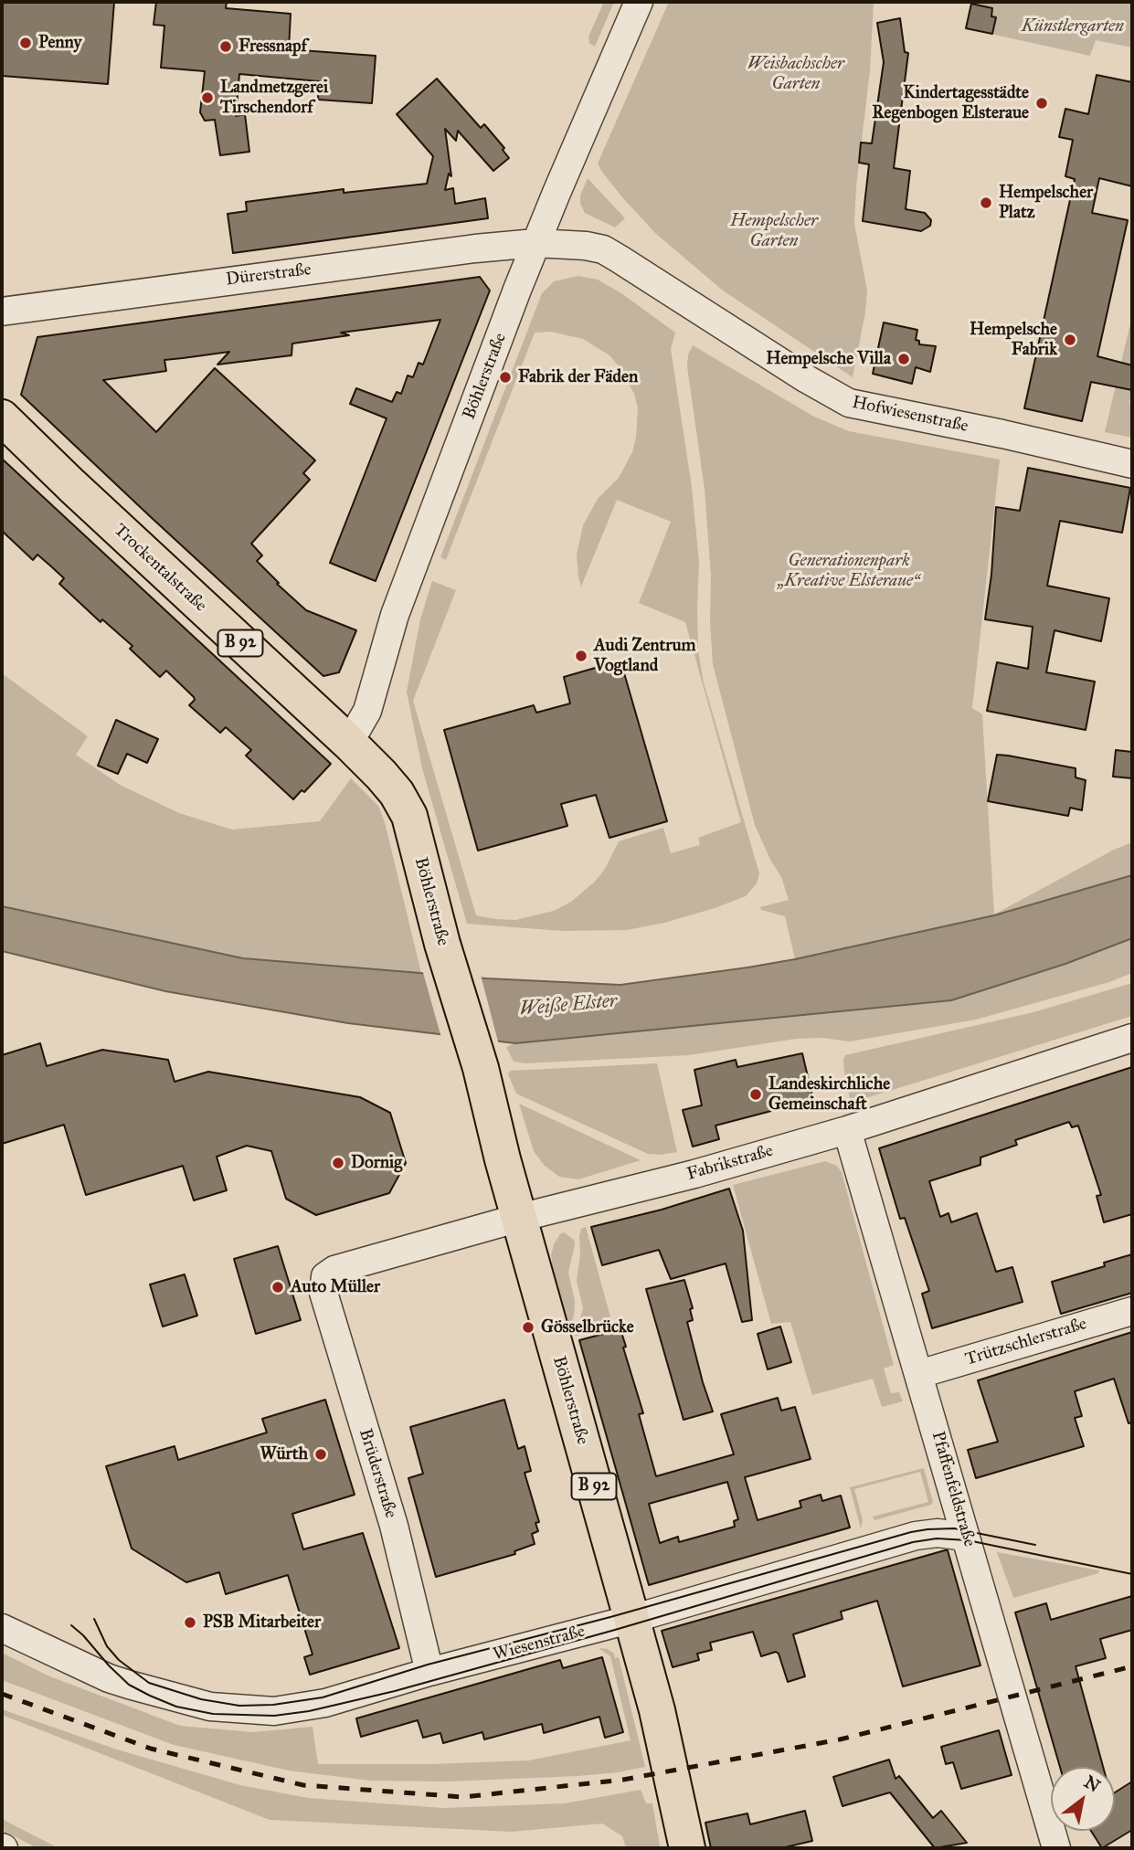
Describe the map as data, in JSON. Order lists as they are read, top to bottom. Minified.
{"streets":{"main road":["Böhlerstraße","Trockentalstraße","B 92"],"street":["Dürerstraße","Hofwiesenstraße","Fabrikstraße","Trützschlerstraße","Brüderstraße","Pfaffenfeldstraße","Wiesenstraße"]},"crossings":[["Dürerstraße","Böhlerstraße"],["Dürerstraße","Hofwiesenstraße"],["Böhlerstraße","Hofwiesenstraße"],["Böhlerstraße","Trockentalstraße"],["Böhlerstraße","Fabrikstraße"],["Böhlerstraße","Wiesenstraße"],["Fabrikstraße","Brüderstraße"],["Fabrikstraße","Pfaffenfeldstraße"],["Trützschlerstraße","Pfaffenfeldstraße"],["Brüderstraße","Wiesenstraße"],["Pfaffenfeldstraße","Wiesenstraße"]],"water":["Weiße Elster"],"parks":["Künstlergarten","Weisbachscher Garten","Hempelscher Garten","Generationenpark „Kreative Elsteraue“"],"places":["Penny","Fressnapf","Landmetzgerei Tirschendorf","Kindertagesstädte Regenbogen Elsteraue","Hempelscher Platz","Hempelsche Fabrik","Hempelsche Villa","Fabrik der Fäden","Audi Zentrum Vogtland","Landeskirchliche Gemeinschaft","Dornig","Auto Müller","Gösselbrücke","Würth","PSB Mitarbeiter"],"north":"top right"}
